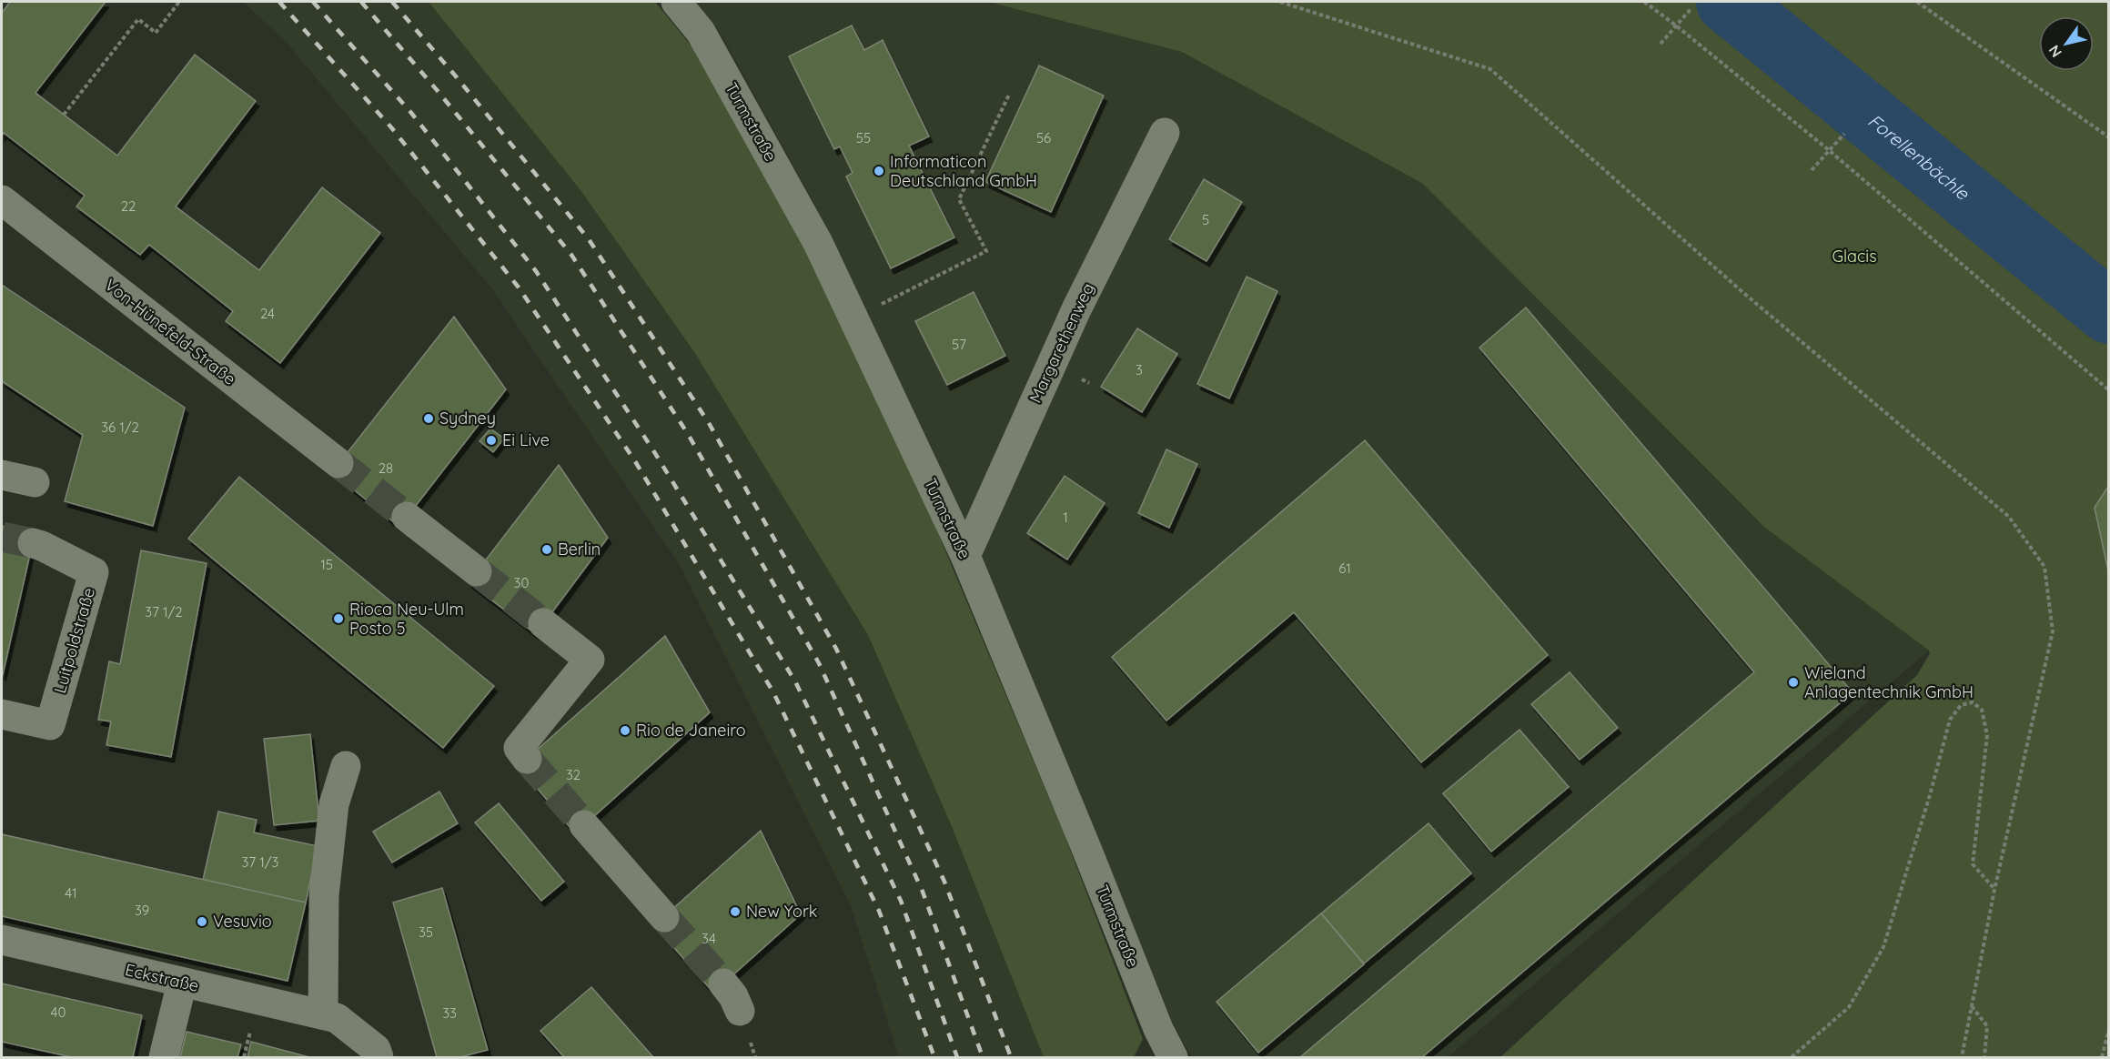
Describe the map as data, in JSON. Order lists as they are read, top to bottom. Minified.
{"streets":{"street":["Turmstraße","Von-Hünefeld-Straße","Margarethenweg","Luitpoldstraße","Eckstraße"]},"crossings":[["Turmstraße","Margarethenweg"]],"water":["Forellenbächle"],"parks":["Glacis"],"places":["Informaticon Deutschland GmbH","Sydney","Ei Live","Berlin","Rioca Neu-Ulm Posto 5","Wieland Anlagentechnik GmbH","Rio de Janeiro","New York","Vesuvio"],"house_numbers":["55","56","22","5","24","57","3","36 1/2","28","1","15","61","30","37 1/2","32","37 1/3","41","39","35","34","40","33"],"north":"bottom left"}
